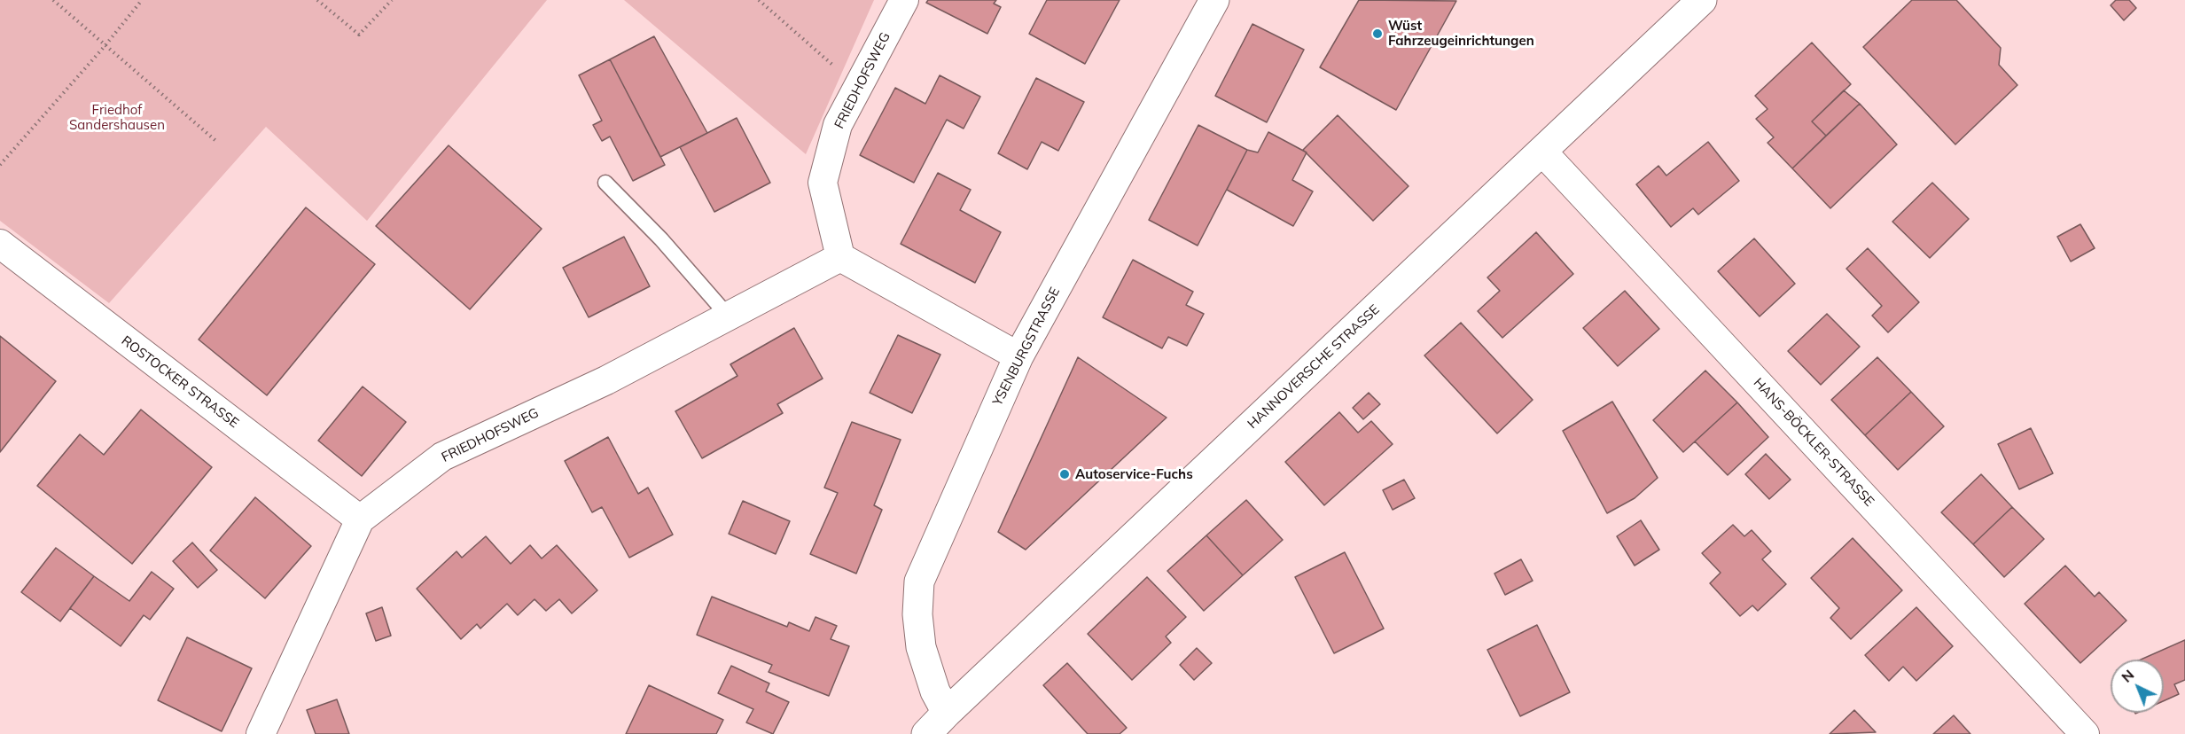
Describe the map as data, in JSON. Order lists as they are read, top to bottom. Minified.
{"streets":{"main road":["YSENBURGSTRASSE","HANNOVERSCHE STRASSE"],"street":["FRIEDHOFSWEG","ROSTOCKER STRASSE","HANS-BÖCKLER-STRASSE"]},"crossings":[["FRIEDHOFSWEG","ROSTOCKER STRASSE"],["YSENBURGSTRASSE","HANNOVERSCHE STRASSE"],["HANNOVERSCHE STRASSE","HANS-BÖCKLER-STRASSE"]],"parks":["Friedhof Sandershausen"],"places":["Wüst Fahrzeugeinrichtungen","Autoservice-Fuchs"],"north":"top left"}
